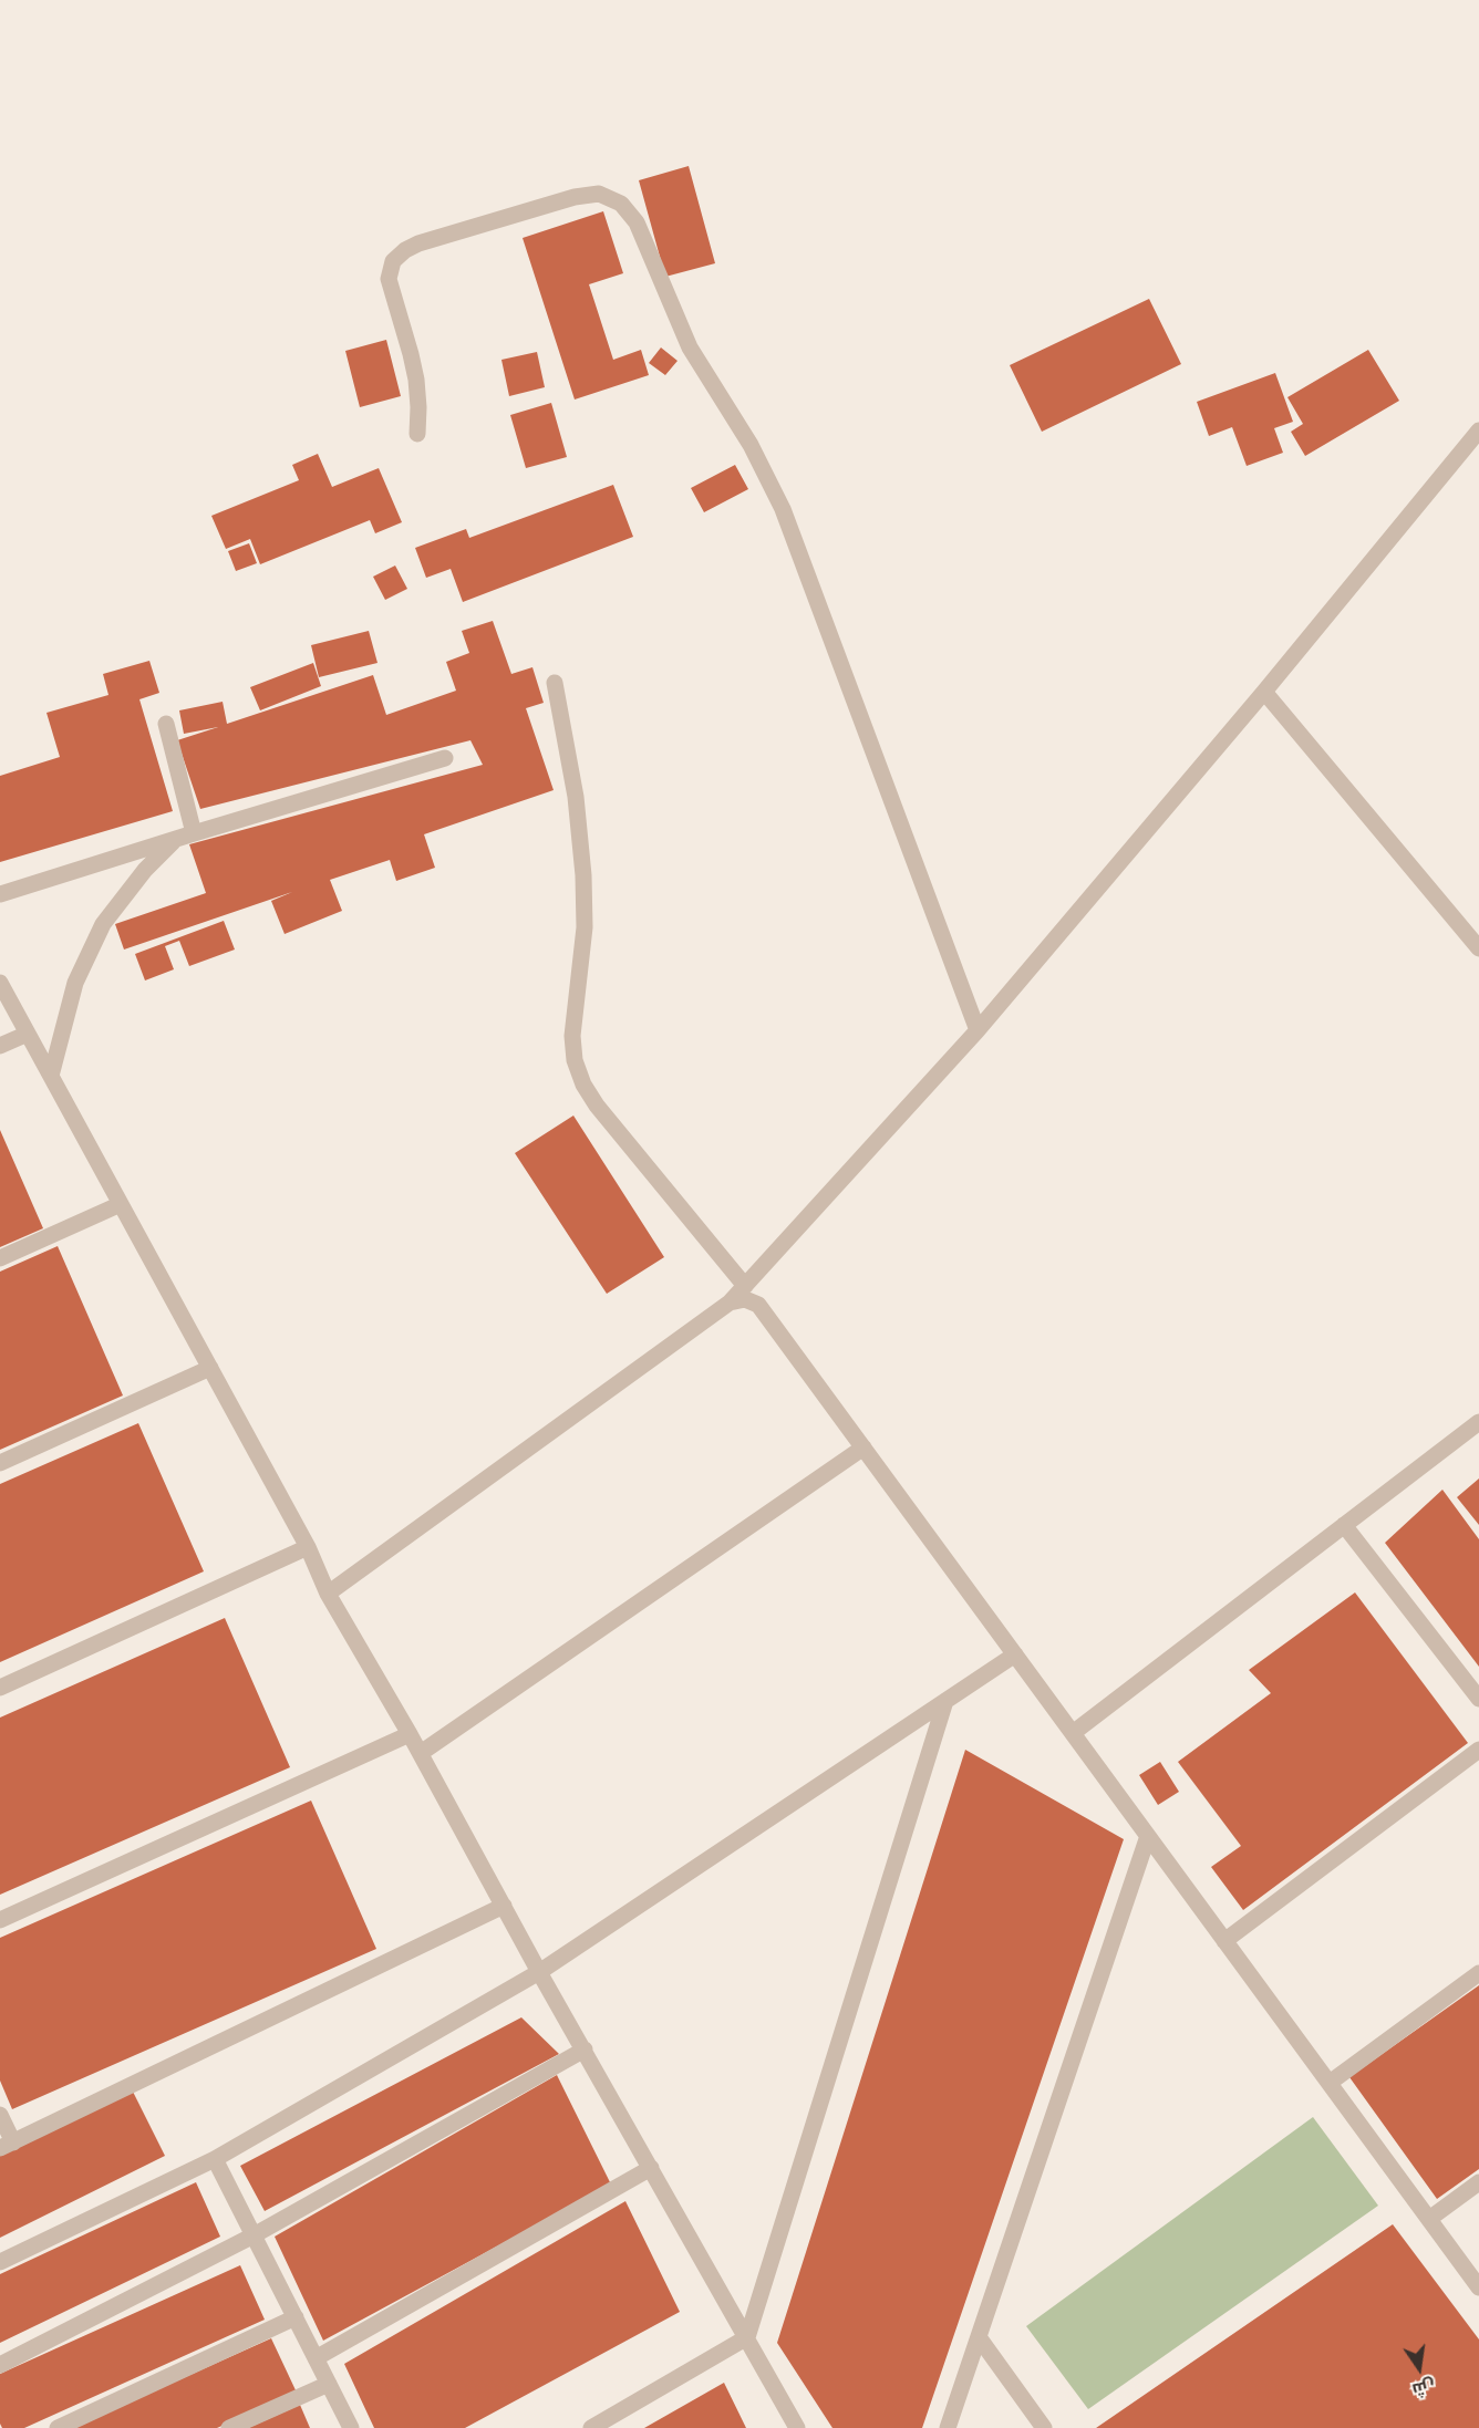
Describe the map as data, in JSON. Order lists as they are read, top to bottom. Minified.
{"north":"bottom"}
